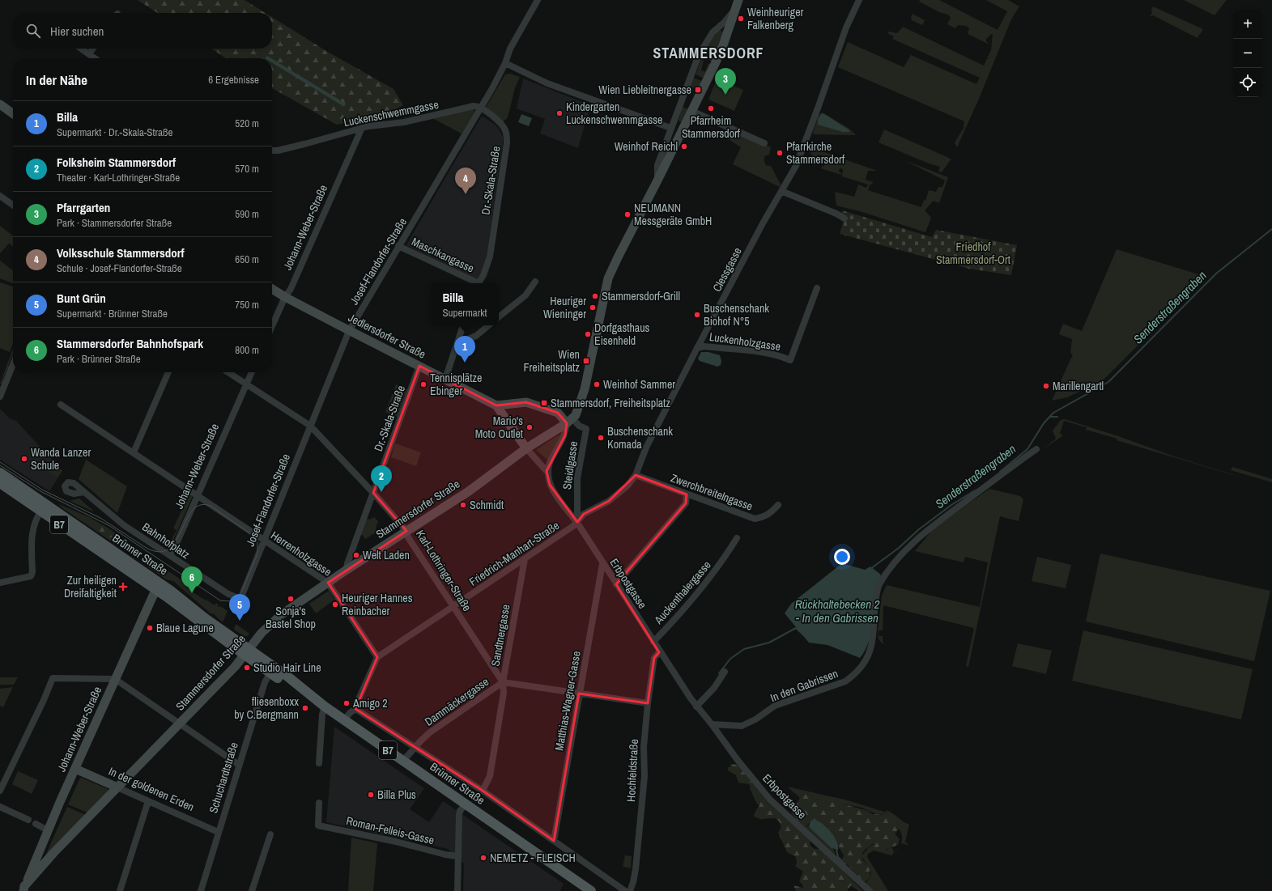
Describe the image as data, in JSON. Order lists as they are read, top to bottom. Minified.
{"streets":{"main road":["Johann-Weber-Straße","Jedlersdorfer Straße","Stammersdorfer Straße","B7","Brünner Straße","In der goldenen Erden"],"street":["Luckenschwemmgasse","Dr.-Skala-Straße","Maschkangasse","Josef-Flandorfer-Straße","Clessgasse","Luckenholzgasse","Steidlgasse","Zwerchbreitelngasse","Bahnhofplatz","Herrenholzgasse","Friedrich-Manhart-Straße","Karl-Lothringer-Straße","Erbpostgasse","Auckenthalergasse","Sandtnergasse","In den Gabrissen","Matthias-Wagner-Gasse","Dammäckergasse","Hochfeldstraße","Schuchardtstraße","Roman-Felleis-Gasse"]},"crossings":[["Luckenschwemmgasse","Dr.-Skala-Straße"],["Luckenschwemmgasse","Johann-Weber-Straße"],["Luckenschwemmgasse","Josef-Flandorfer-Straße"],["Dr.-Skala-Straße","Josef-Flandorfer-Straße"],["Dr.-Skala-Straße","Jedlersdorfer Straße"],["Dr.-Skala-Straße","Stammersdorfer Straße"],["Dr.-Skala-Straße","Karl-Lothringer-Straße"],["Johann-Weber-Straße","Jedlersdorfer Straße"],["Johann-Weber-Straße","Stammersdorfer Straße"],["Johann-Weber-Straße","Bahnhofplatz"],["Johann-Weber-Straße","Herrenholzgasse"],["Johann-Weber-Straße","Brünner Straße"],["Johann-Weber-Straße","Karl-Lothringer-Straße"],["Johann-Weber-Straße","In der goldenen Erden"],["Maschkangasse","Josef-Flandorfer-Straße"],["Josef-Flandorfer-Straße","Jedlersdorfer Straße"],["Josef-Flandorfer-Straße","Bahnhofplatz"],["Josef-Flandorfer-Straße","Herrenholzgasse"],["Josef-Flandorfer-Straße","Karl-Lothringer-Straße"],["Clessgasse","Luckenholzgasse"],["Clessgasse","Steidlgasse"],["Clessgasse","Zwerchbreitelngasse"],["Clessgasse","Friedrich-Manhart-Straße"],["Clessgasse","Erbpostgasse"],["Steidlgasse","Stammersdorfer Straße"],["Steidlgasse","Friedrich-Manhart-Straße"],["Steidlgasse","Erbpostgasse"],["Stammersdorfer Straße","Herrenholzgasse"],["Stammersdorfer Straße","Brünner Straße"],["Stammersdorfer Straße","Karl-Lothringer-Straße"],["Stammersdorfer Straße","In der goldenen Erden"],["Herrenholzgasse","Friedrich-Manhart-Straße"],["Friedrich-Manhart-Straße","Karl-Lothringer-Straße"],["Friedrich-Manhart-Straße","Erbpostgasse"],["Friedrich-Manhart-Straße","Sandtnergasse"],["Brünner Straße","Sandtnergasse"],["Brünner Straße","Matthias-Wagner-Gasse"],["Brünner Straße","Dammäckergasse"],["Brünner Straße","Schuchardtstraße"],["Karl-Lothringer-Straße","Sandtnergasse"],["Karl-Lothringer-Straße","Dammäckergasse"],["Erbpostgasse","Auckenthalergasse"],["Erbpostgasse","In den Gabrissen"],["Erbpostgasse","Matthias-Wagner-Gasse"],["Erbpostgasse","Hochfeldstraße"],["Sandtnergasse","Dammäckergasse"],["Matthias-Wagner-Gasse","Dammäckergasse"],["Dammäckergasse","Hochfeldstraße"],["Schuchardtstraße","In der goldenen Erden"]],"districts":["STAMMERSDORF"],"water":["Senderstraßengraben","Rückhaltebecken 2 - In den Gabrissen"],"parks":["Friedhof Stammersdorf-Ort"],"places":{"other":["Weinheuriger Falkenberg","Pfarrheim Stammersdorf","Kindergarten Luckenschwemmgasse","Weinhof Reichl","Pfarrkirche Stammersdorf","NEUMANN Messgeräte GmbH","Stammersdorf-Grill","Heuriger Wieninger","Buschenschank Biohof N°5","Dorfgasthaus Eisenheld","Tennisplätze Ebinger","Weinhof Sammer","Marillengartl","Mario's Moto Outlet","Buschenschank Komada","Wanda Lanzer Schule","Schmidt","Welt Laden","Sonja's Bastel Shop","Heuriger Hannes Reinbacher","Blaue Lagune","Studio Hair Line","Amigo 2","fliesenboxx by C.Bergmann","Billa Plus","NEMETZ - FLEISCH"],"transit":["Wien Liebleitnergasse","Wien Freiheitsplatz","Stammersdorf, Freiheitsplatz"],"health":["Zur heiligen Dreifaltigkeit"]},"page":{"map_buttons":["+","−"],"search":"Hier suchen","heading":["In der Nähe","6 Ergebnisse"],"pins":["3","4","1","2","6","5"],"list":[{"mark":"1","name":"Billa","note":"Supermarkt · Dr.-Skala-Straße","value":"520 m"},{"mark":"2","name":"Folksheim Stammersdorf","note":"Theater · Karl-Lothringer-Straße","value":"570 m"},{"mark":"3","name":"Pfarrgarten","note":"Park · Stammersdorfer Straße","value":"590 m"},{"mark":"4","name":"Volksschule Stammersdorf","note":"Schule · Josef-Flandorfer-Straße","value":"650 m"},{"mark":"5","name":"Bunt Grün","note":"Supermarkt · Brünner Straße","value":"750 m"},{"mark":"6","name":"Stammersdorfer Bahnhofspark","note":"Park · Brünner Straße","value":"800 m"}],"popup":["Billa","Supermarkt"]}}
